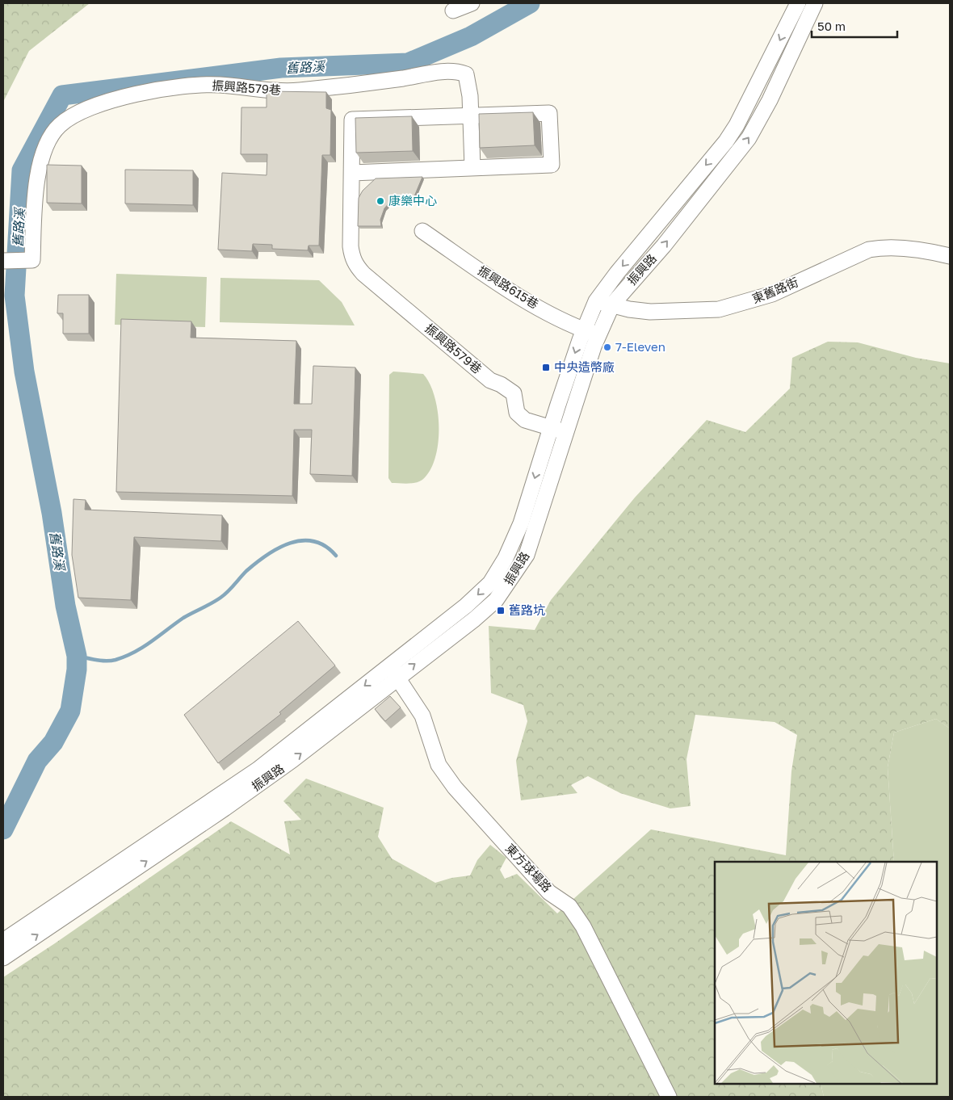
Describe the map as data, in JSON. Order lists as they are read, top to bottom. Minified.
{"streets":{"street":["振興路579巷","振興路","振興路615巷","東舊路街","東方球場路"]},"crossings":[["振興路579巷","振興路"],["振興路","振興路615巷"],["振興路","東舊路街"],["振興路","東方球場路"]],"water":["舊路溪"],"places":{"other":["康樂中心","7-Eleven"],"transit":["中央造幣廠","舊路坑"]},"scale_bar":"50 m"}
